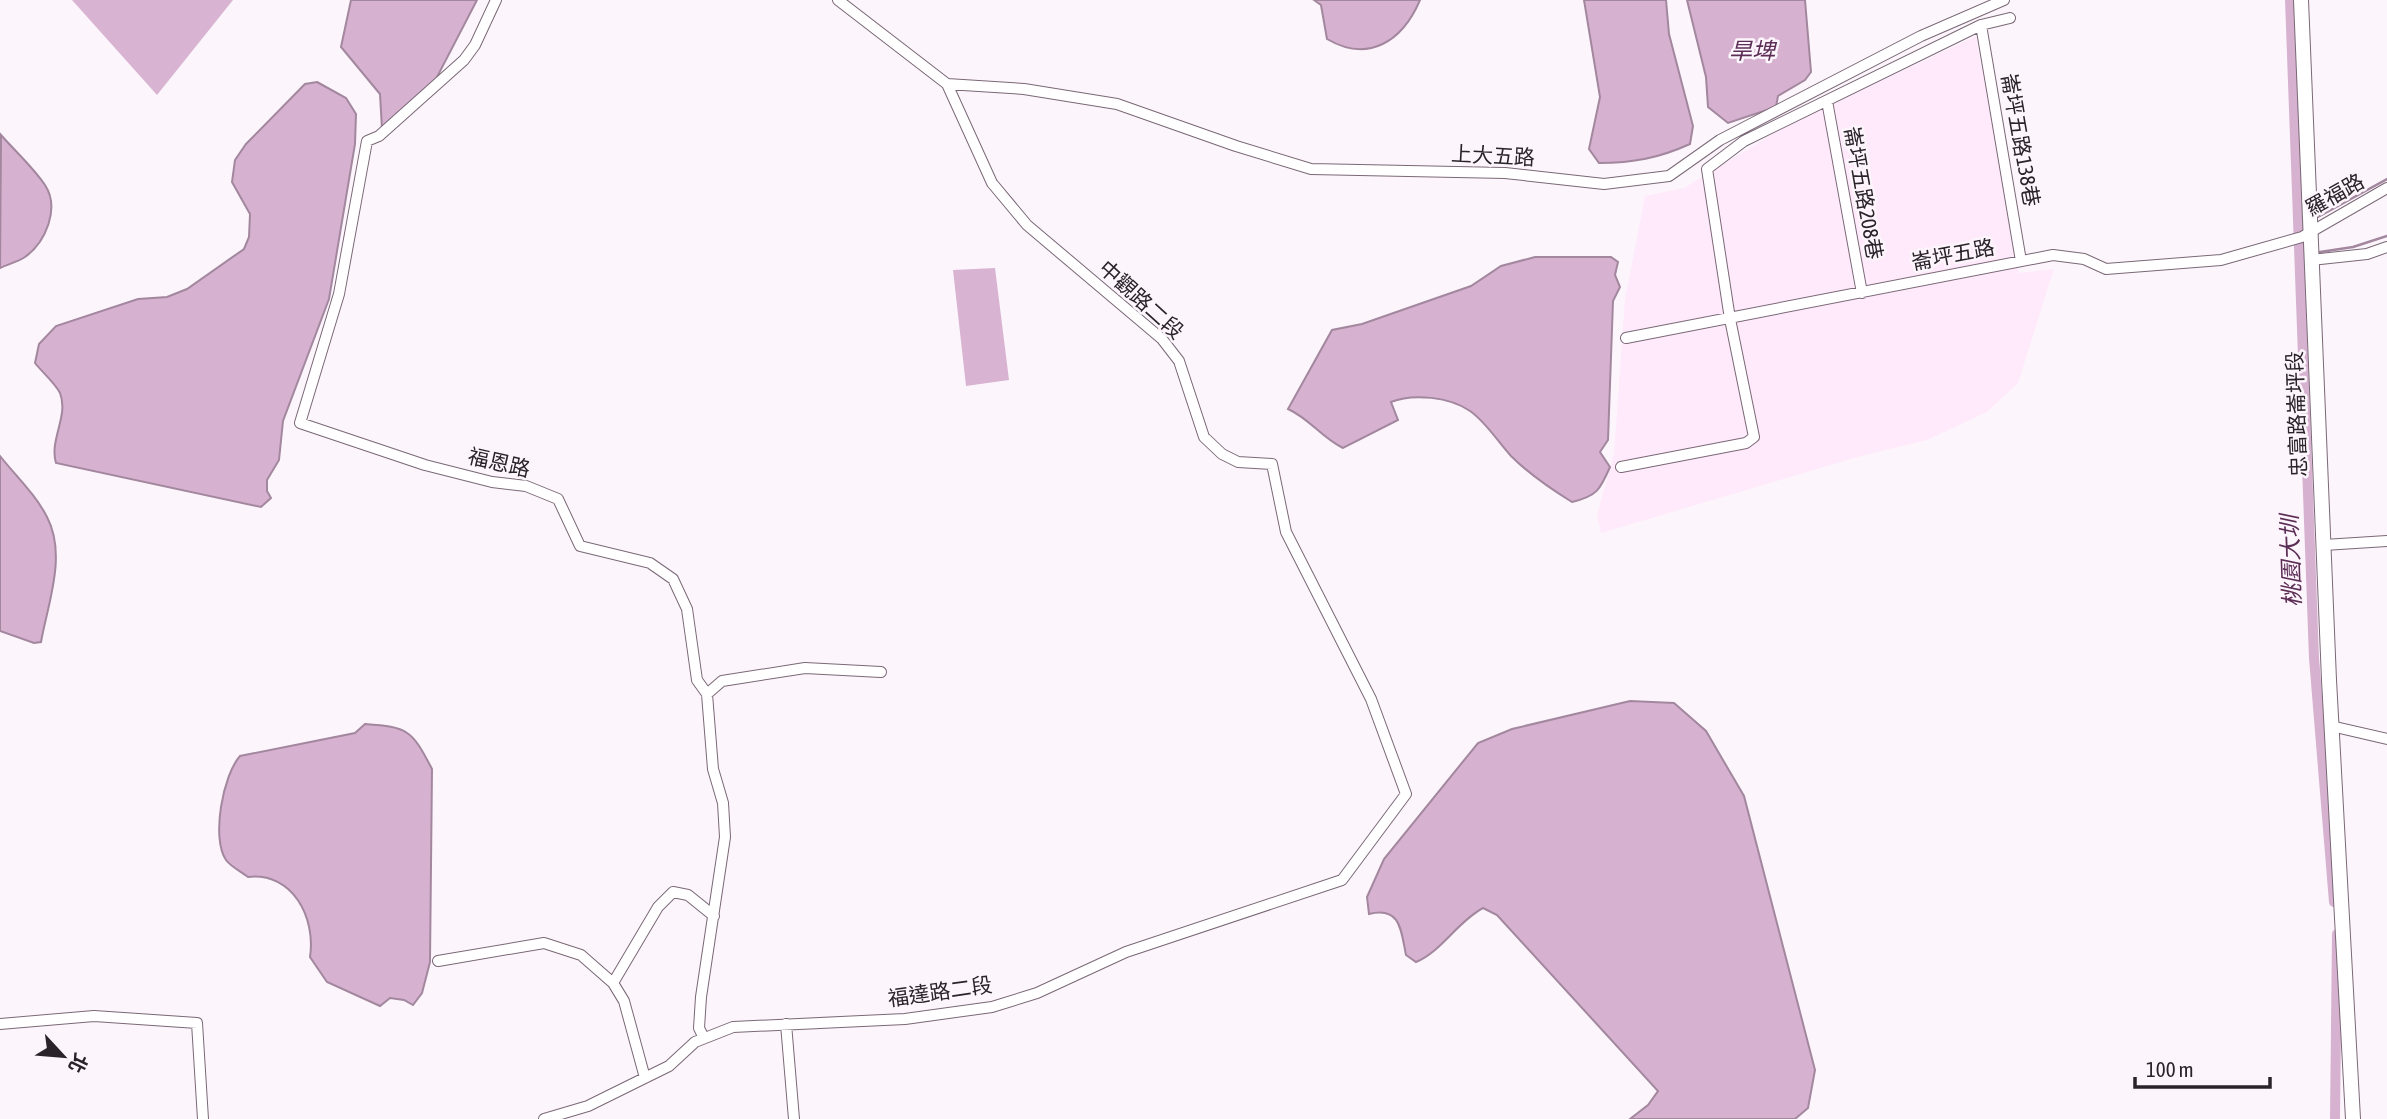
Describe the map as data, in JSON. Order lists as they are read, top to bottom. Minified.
{"streets":{"street":["崙坪五路138巷","上大五路","崙坪五路208巷","羅福路","崙坪五路","中觀路二段","忠富路崙坪段","福恩路","福達路二段"]},"crossings":[["崙坪五路138巷","崙坪五路"],["上大五路","中觀路二段"],["崙坪五路208巷","崙坪五路"],["羅福路","崙坪五路"],["羅福路","忠富路崙坪段"],["中觀路二段","福達路二段"],["福恩路","福達路二段"]],"water":["旱埤","桃園大圳"],"scale_bar":"100 m","north":"bottom right"}
